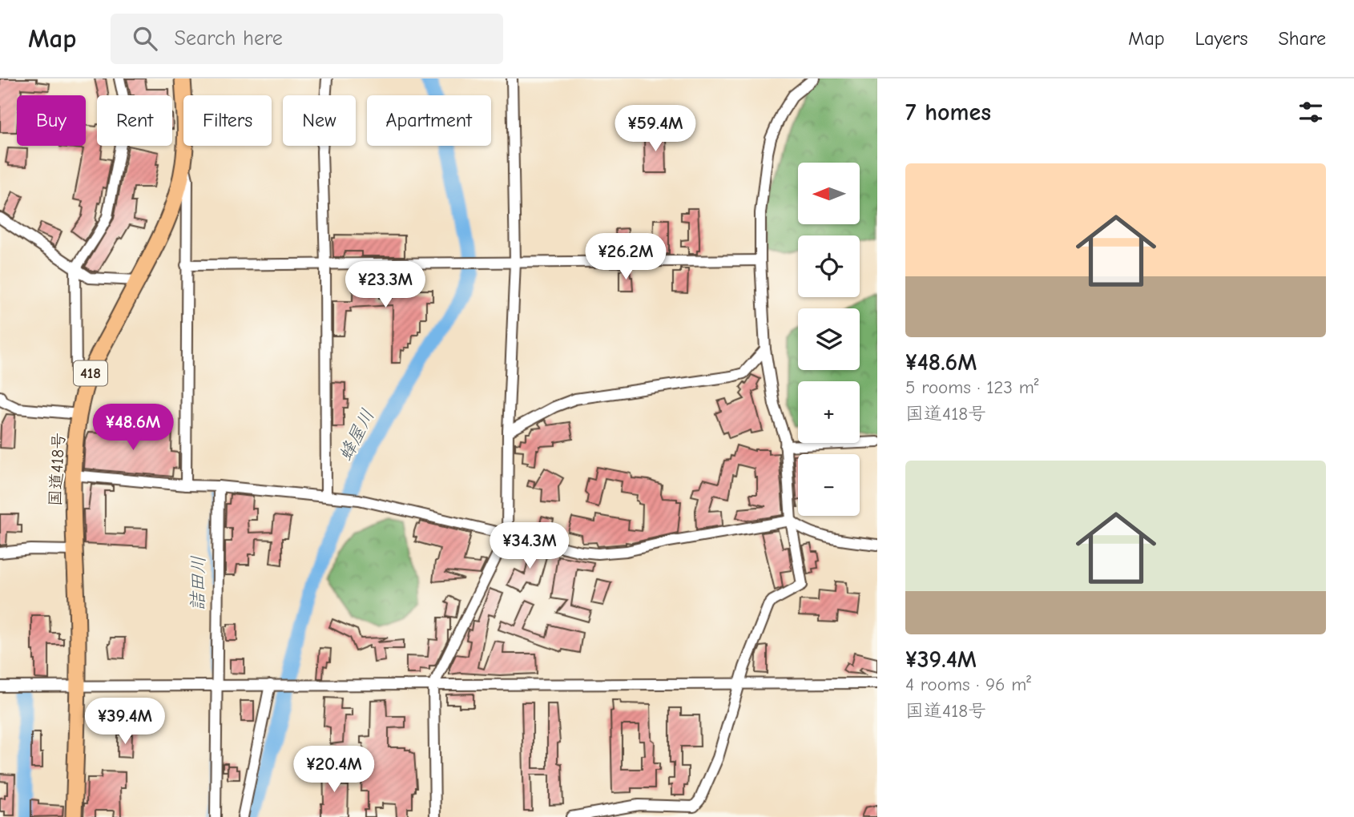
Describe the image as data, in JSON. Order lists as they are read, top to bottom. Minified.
{"streets":{"highway":["418","国道418号"]},"water":["蜂屋川","詰田川"],"north":"left","page":{"header":"Map","search":"Search here","nav":["Map","Layers","Share"],"heading":"7 homes","chip":["Buy","Rent","Filters","New","Apartment"],"price":["¥59.4M","¥26.2M","¥23.3M","¥48.6M","¥34.3M","¥39.4M","¥20.4M"],"list":[{"name":"¥48.6M","note":"5 rooms · 123 m² · 国道418号"},{"name":"¥39.4M","note":"4 rooms · 96 m² · 国道418号"}],"map_buttons":["+","−"]}}
